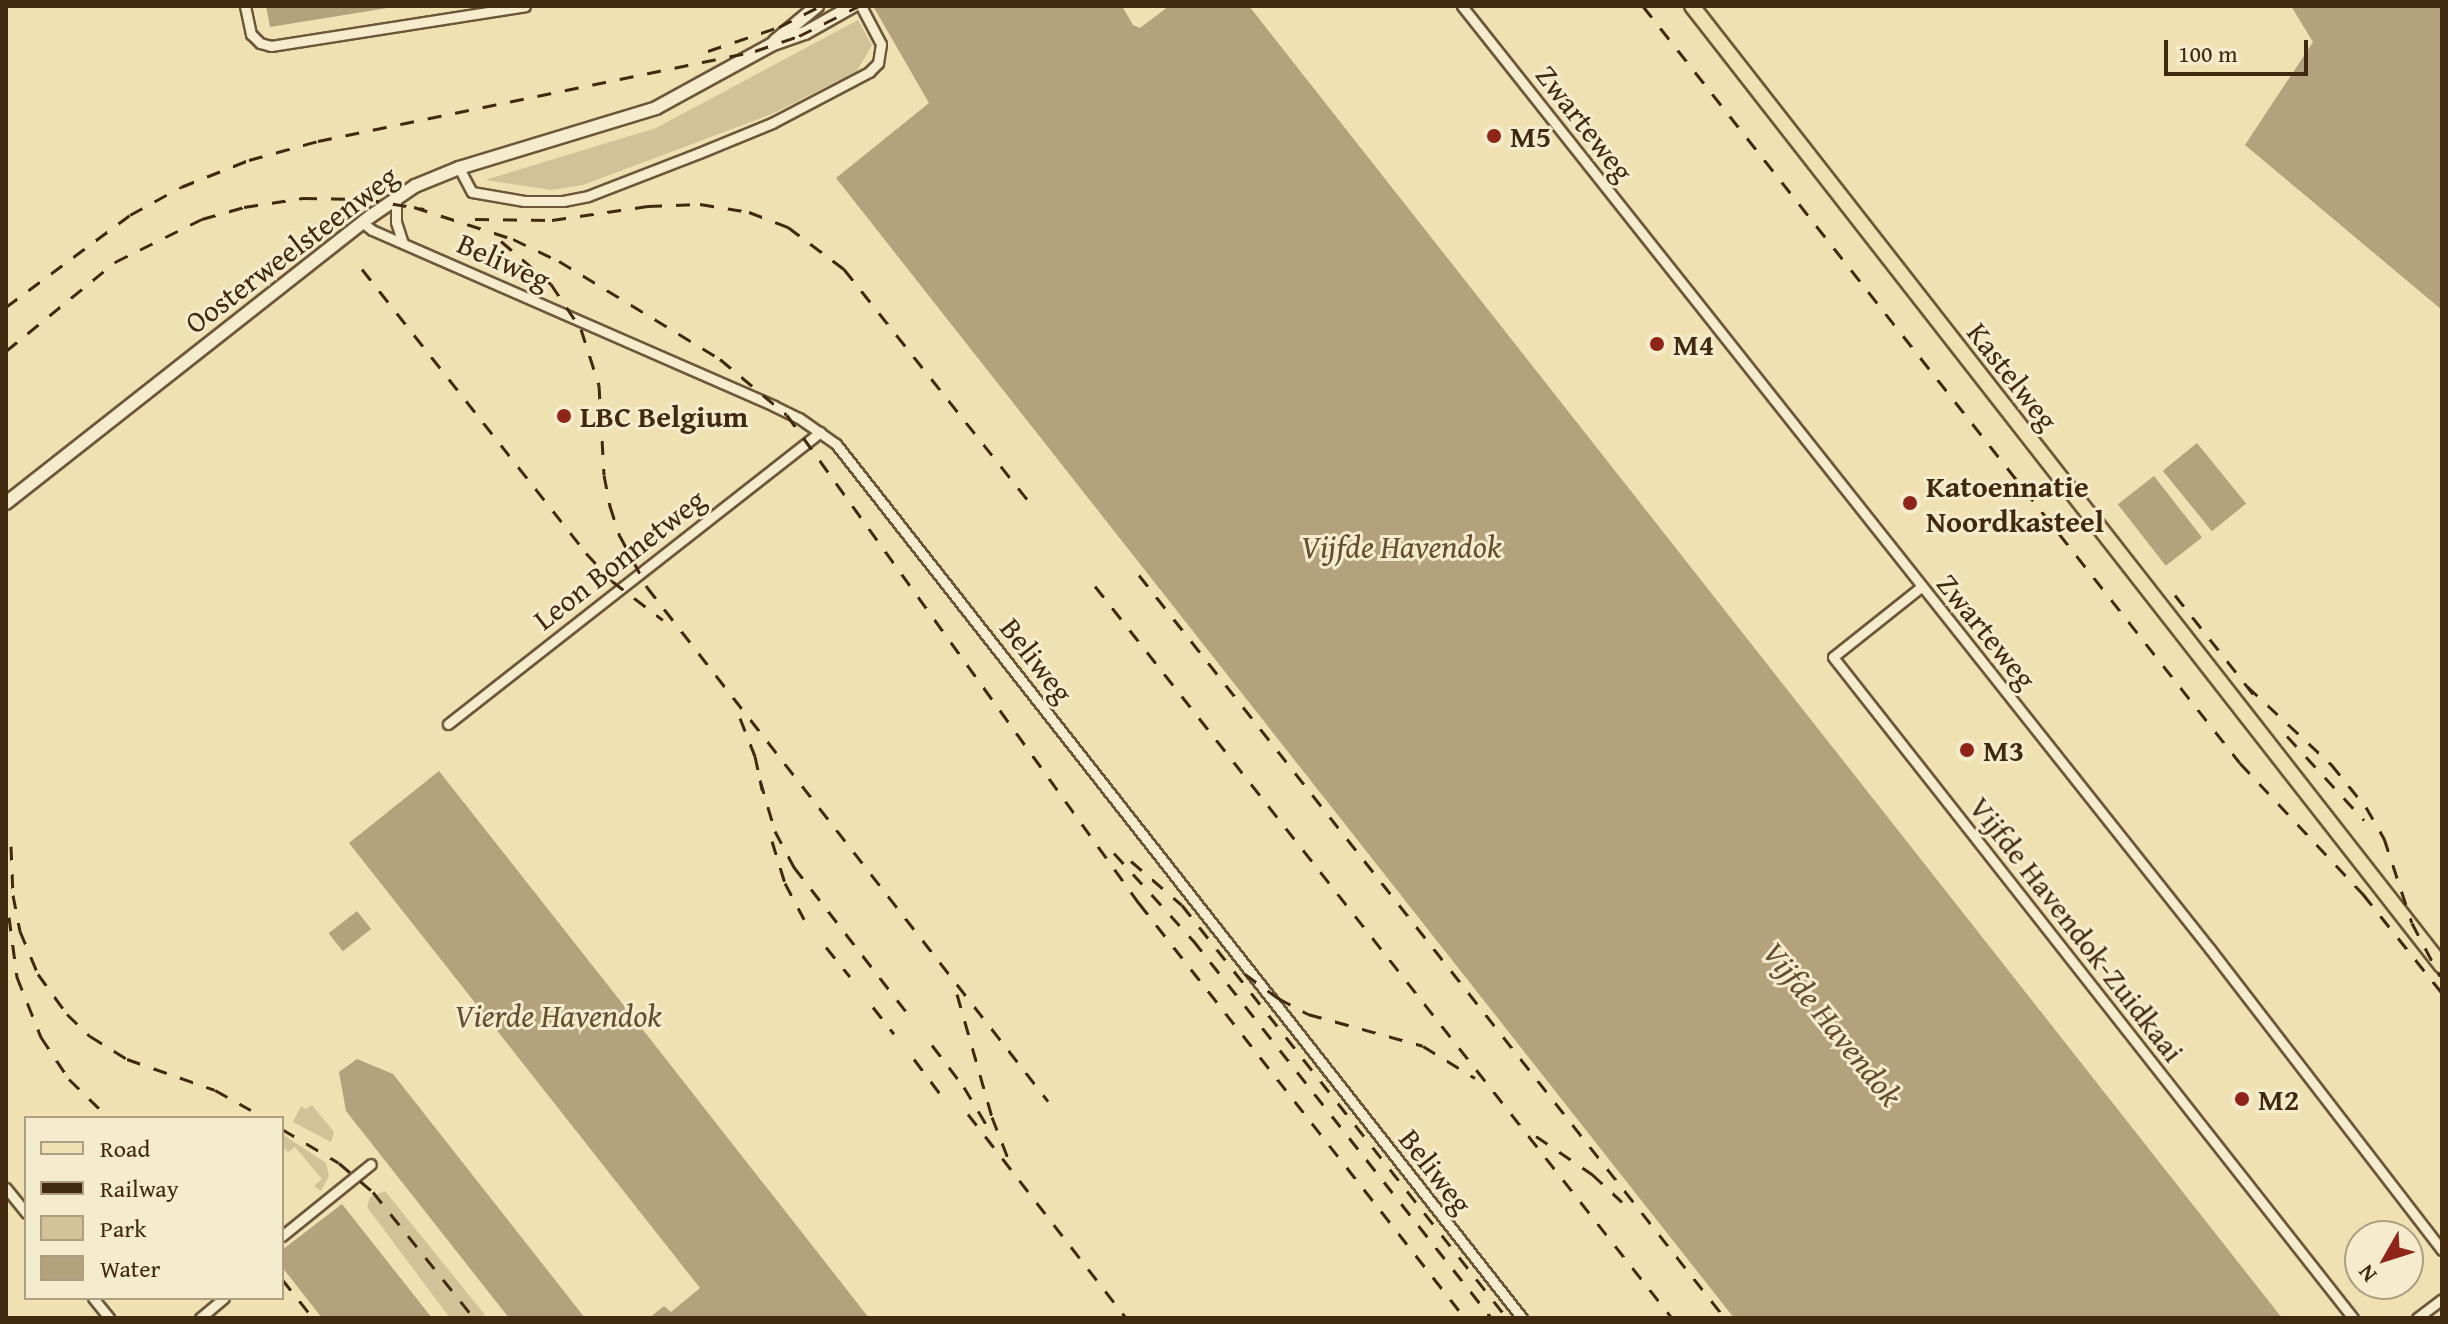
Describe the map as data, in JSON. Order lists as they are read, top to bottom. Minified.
{"streets":{"main road":["Oosterweelsteenweg","Kastelweg"],"street":["Zwarteweg","Beliweg","Leon Bonnetweg","Vijfde Havendok-Zuidkaai"]},"crossings":[["Zwarteweg","Vijfde Havendok-Zuidkaai"],["Oosterweelsteenweg","Beliweg"],["Beliweg","Leon Bonnetweg"]],"water":["Vijfde Havendok","Vierde Havendok"],"places":["M5","M4","LBC Belgium","Katoennatie Noordkasteel","M3","M2"],"legend":["Road","Railway","Park","Water"],"scale_bar":"100 m","north":"bottom left"}
